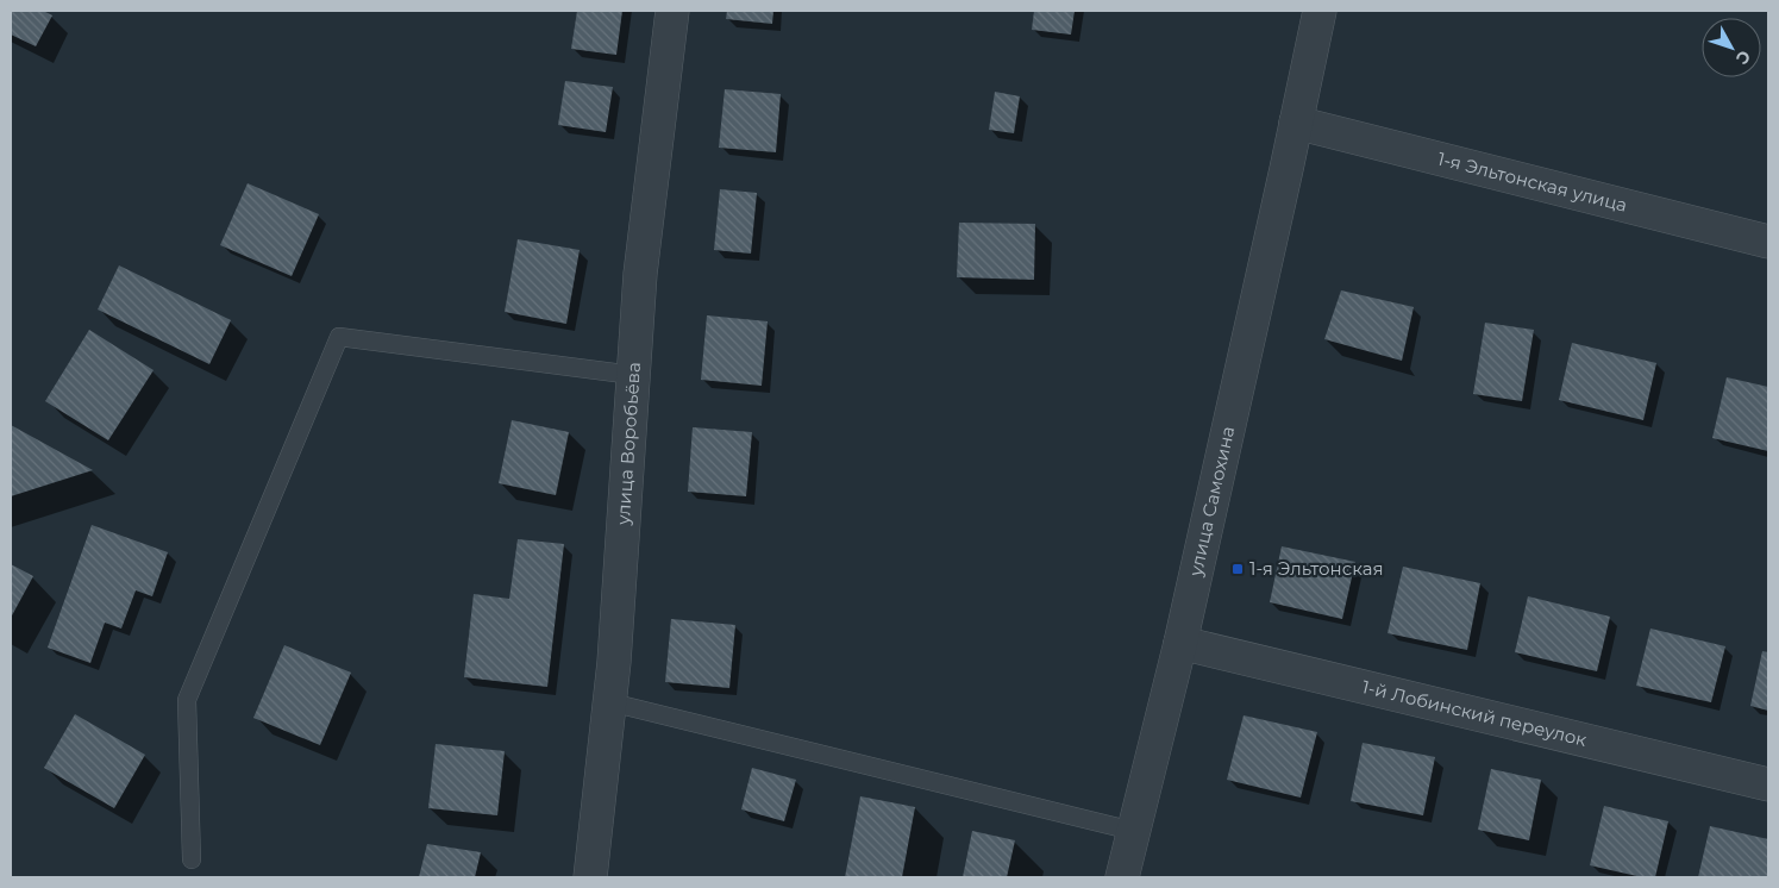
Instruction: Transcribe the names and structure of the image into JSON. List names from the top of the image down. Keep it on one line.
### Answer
{"streets":{"street":["1-я Эльтонская улица","улица Воробьёва","улица Самохина","1-й Лобинский переулок"]},"crossings":[["1-я Эльтонская улица","улица Самохина"],["улица Самохина","1-й Лобинский переулок"]],"places":{"transit":["1-я Эльтонская"]},"north":"bottom right"}
